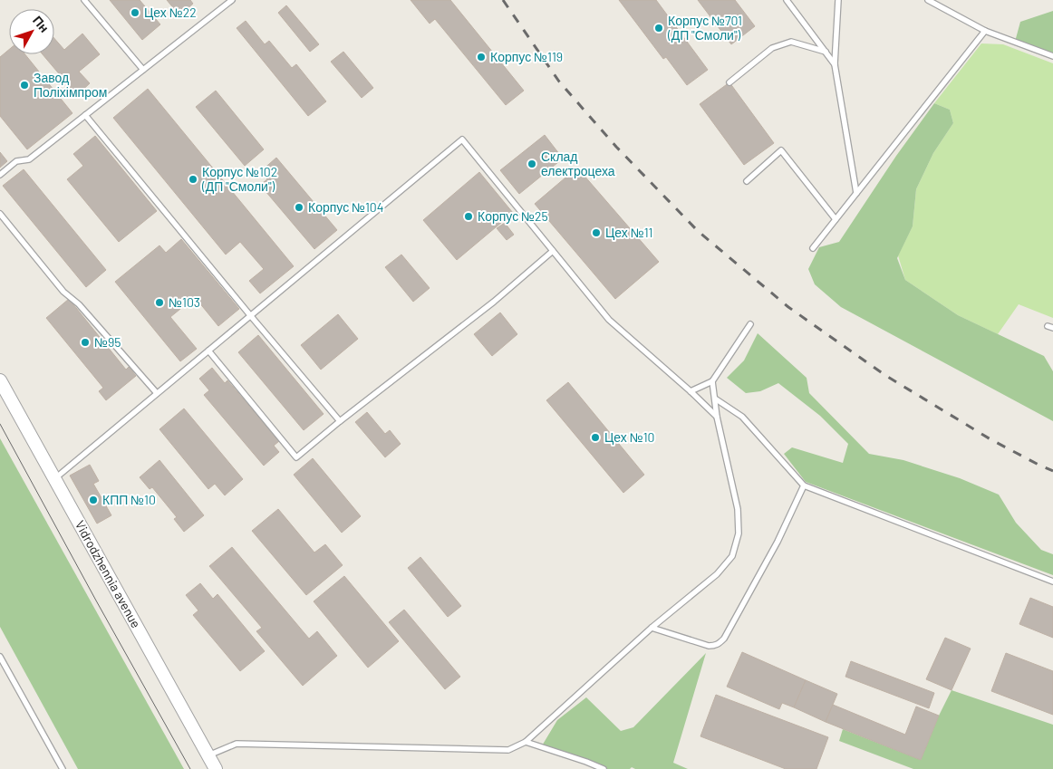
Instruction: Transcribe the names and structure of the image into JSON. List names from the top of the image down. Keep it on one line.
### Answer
{"streets":{"street":["Vidrodzhennia avenue"]},"places":["Цех №22","Корпус №701 (ДП \"Смоли\")","Корпус №119","Завод Поліхімпром","Склад електроцеха","Корпус №102 (ДП \"Смоли\")","Корпус №104","Корпус №25","Цех №11","№103","№95","Цех №10","КПП №10"],"north":"top right"}
